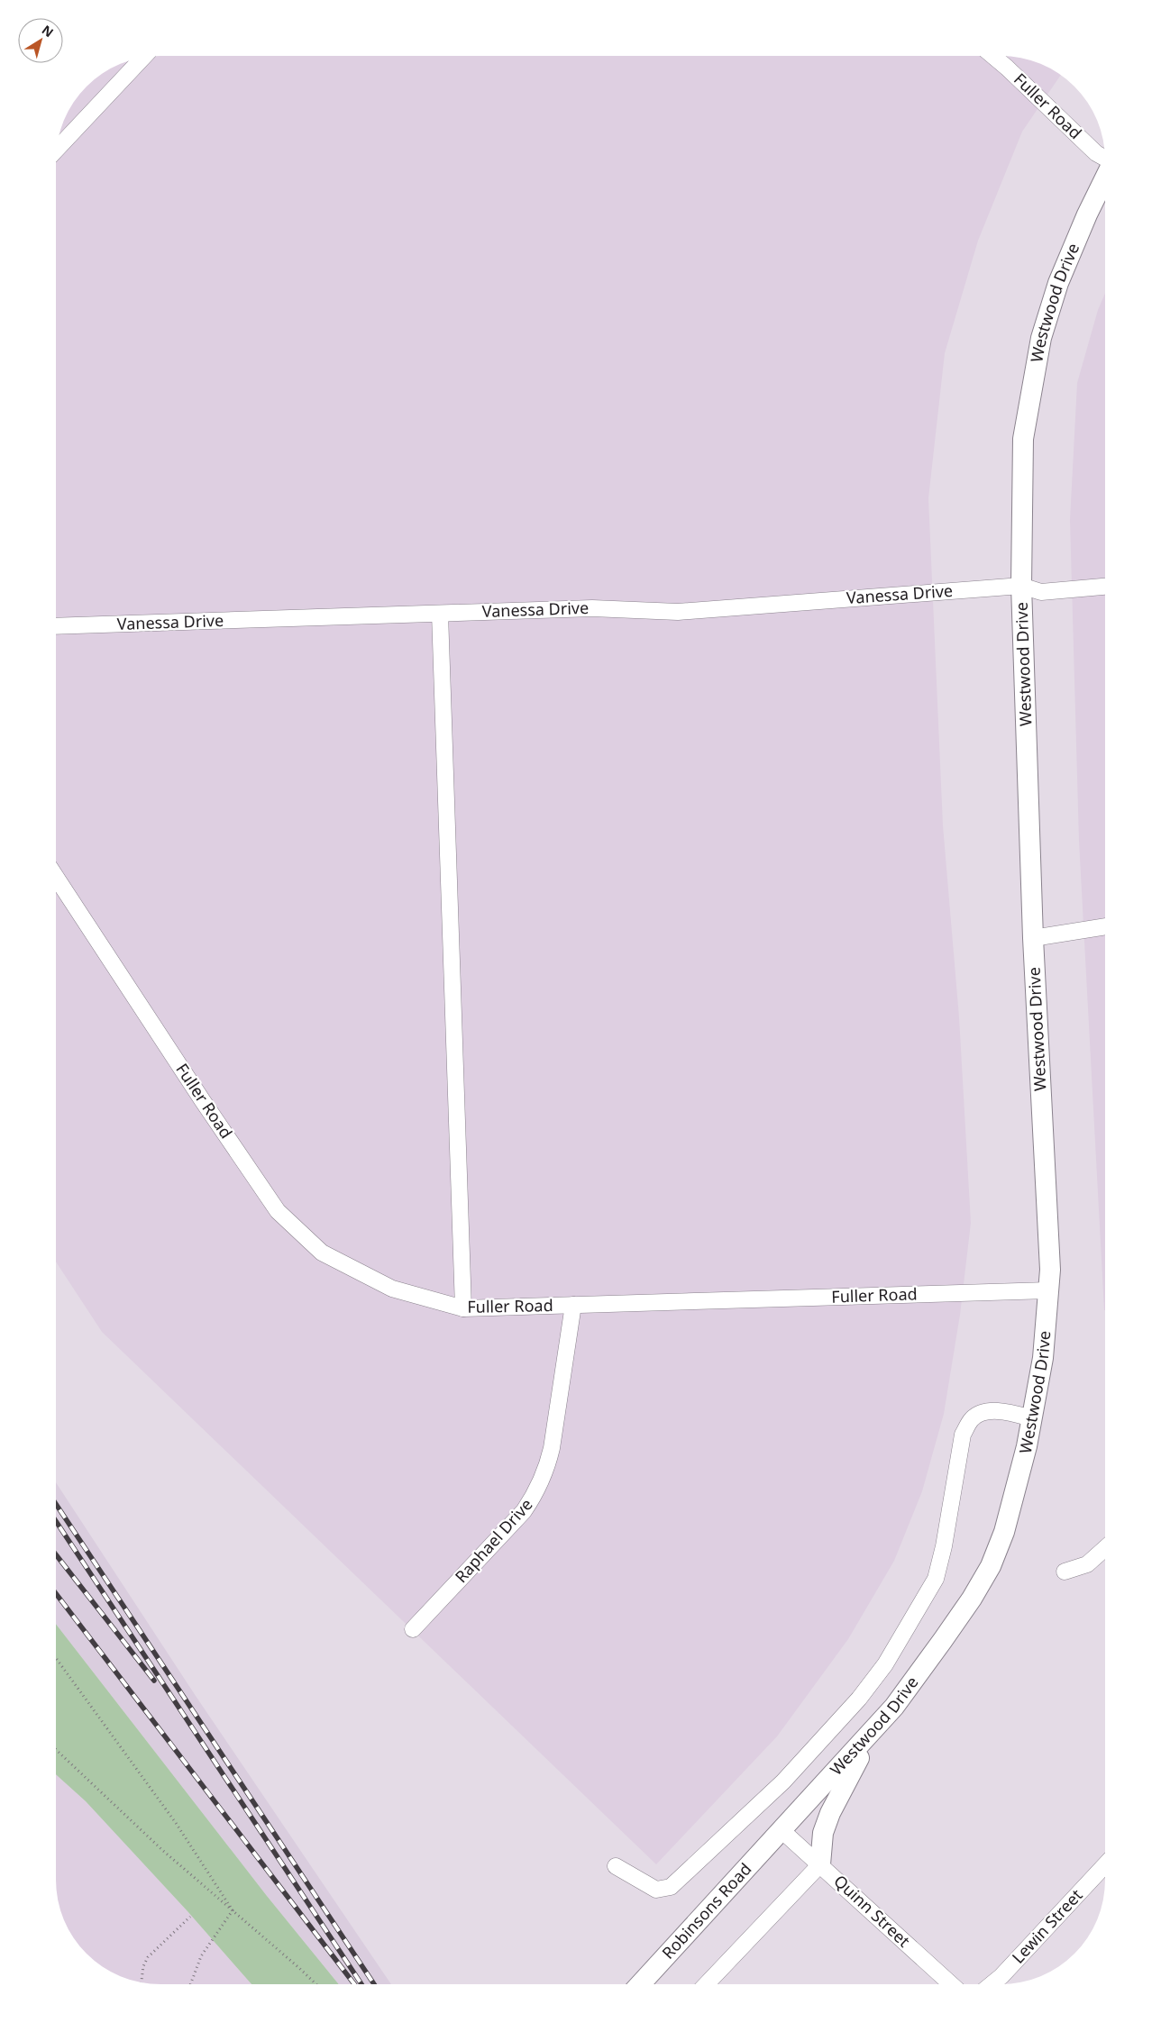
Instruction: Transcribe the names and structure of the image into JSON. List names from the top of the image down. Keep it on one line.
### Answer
{"streets":{"main road":["Westwood Drive","Robinsons Road"],"street":["Fuller Road","Vanessa Drive","Raphael Drive","Quinn Street","Lewin Street"]},"crossings":[["Fuller Road","Westwood Drive"],["Fuller Road","Raphael Drive"],["Westwood Drive","Vanessa Drive"],["Westwood Drive","Robinsons Road"],["Westwood Drive","Quinn Street"],["Robinsons Road","Quinn Street"]],"north":"top right"}
